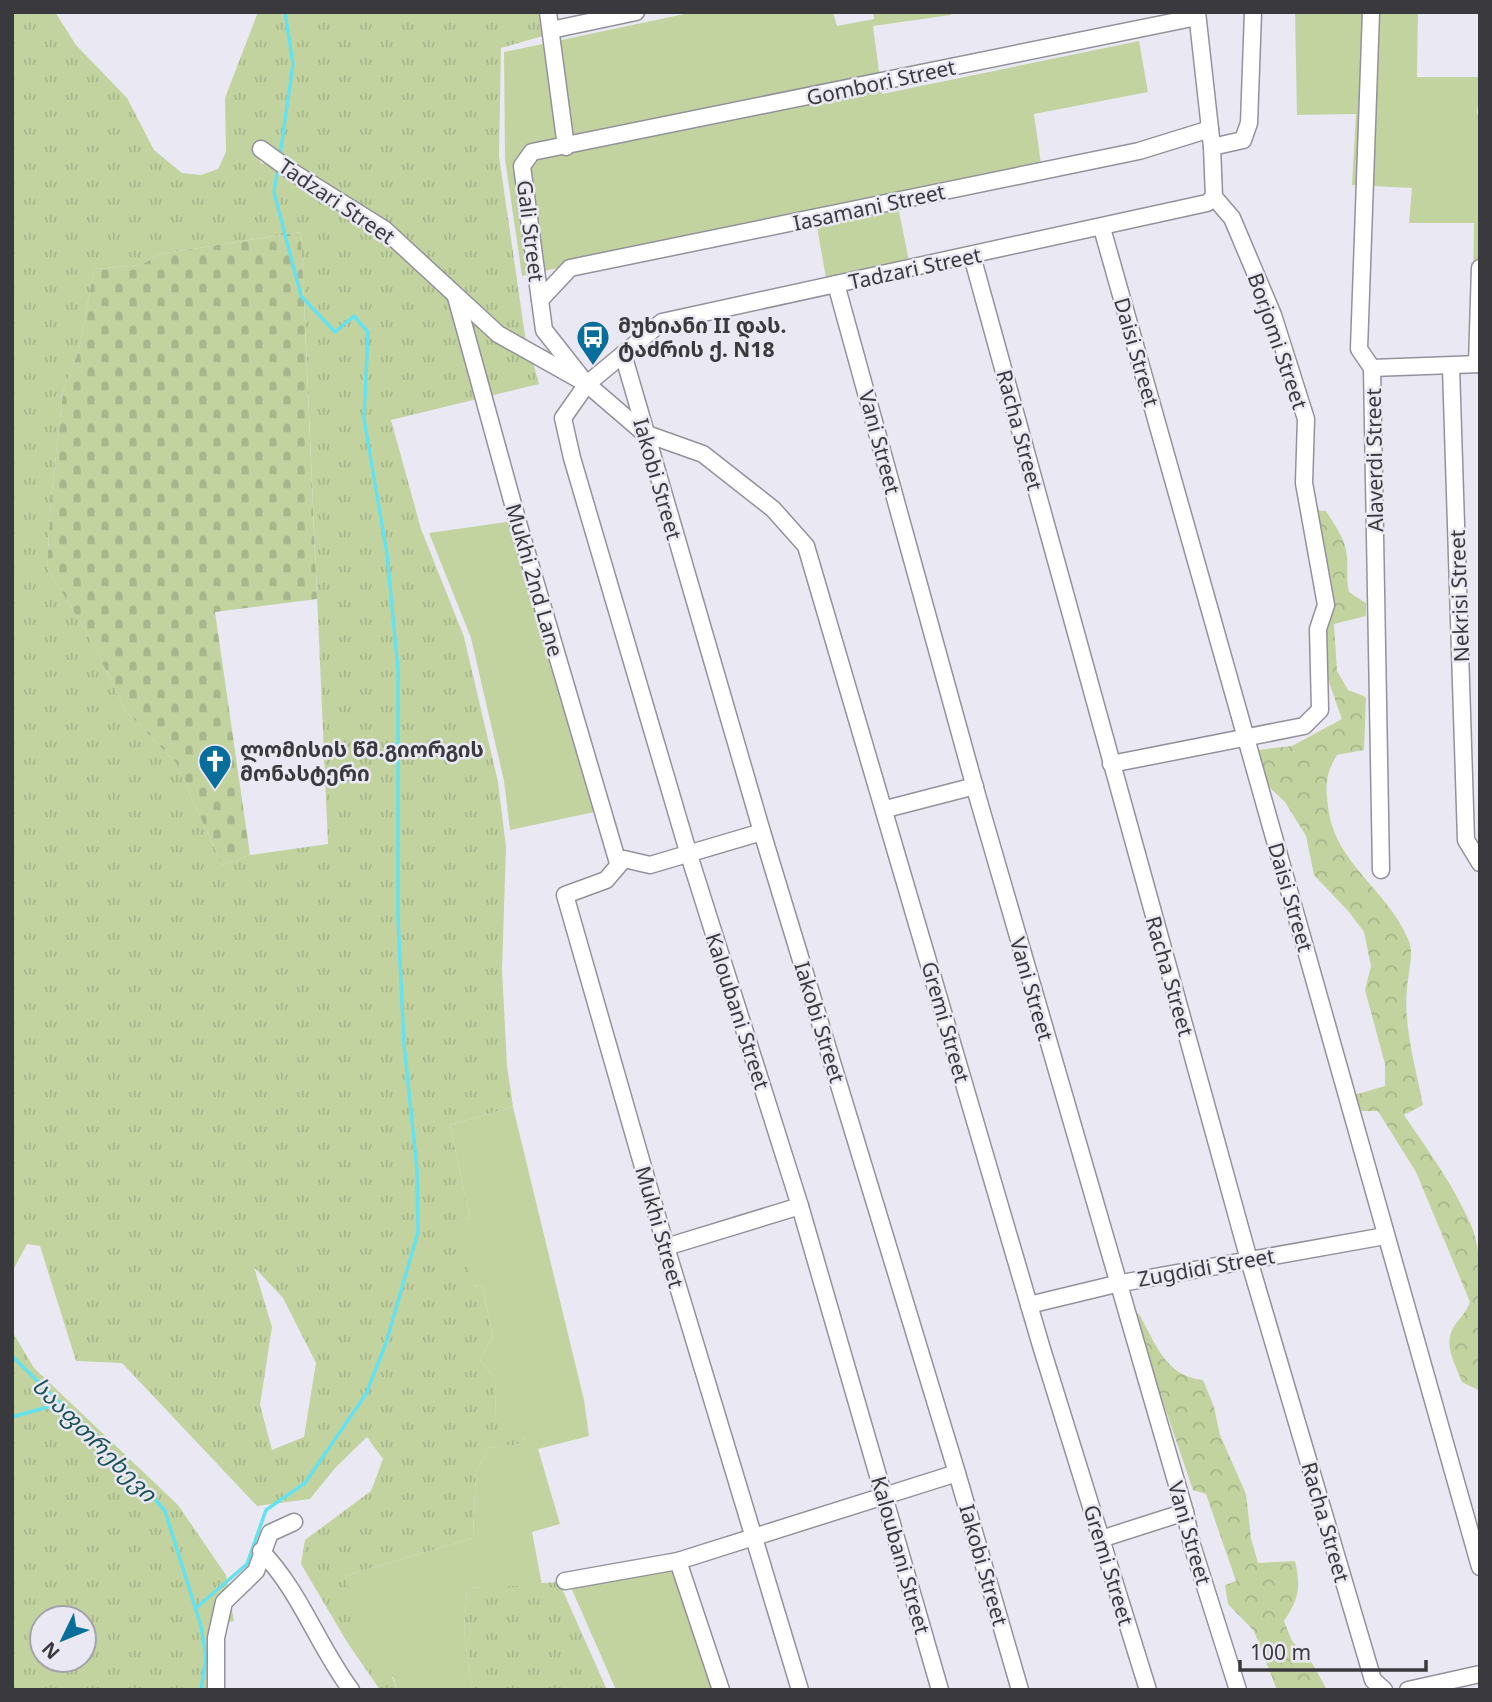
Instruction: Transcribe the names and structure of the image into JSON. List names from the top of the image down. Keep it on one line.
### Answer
{"streets":{"street":["Gombori Street","Tadzari Street","Iasamani Street","Gali Street","Borjomi Street","Daisi Street","Racha Street","Vani Street","Alaverdi Street","Iakobi Street","Mukhi 2nd Lane","Nekrisi Street","Kaloubani Street","Gremi Street","Mukhi Street","Zugdidi Street"]},"crossings":[["Gombori Street","Gali Street"],["Tadzari Street","Gali Street"],["Tadzari Street","Borjomi Street"],["Tadzari Street","Daisi Street"],["Tadzari Street","Racha Street"],["Tadzari Street","Vani Street"],["Tadzari Street","Iakobi Street"],["Tadzari Street","Mukhi 2nd Lane"],["Tadzari Street","Kaloubani Street"],["Tadzari Street","Gremi Street"],["Iasamani Street","Gali Street"],["Gali Street","Kaloubani Street"],["Borjomi Street","Daisi Street"],["Borjomi Street","Racha Street"],["Daisi Street","Zugdidi Street"],["Racha Street","Zugdidi Street"],["Vani Street","Zugdidi Street"],["Iakobi Street","Kaloubani Street"],["Iakobi Street","Gremi Street"],["Mukhi 2nd Lane","Mukhi Street"],["Gremi Street","Zugdidi Street"]],"water":["სააფთრეხევი"],"places":{"bus stop":["მუხიანი II დას. ტაძრის ქ. N18"],"church":["ლომისის წმ.გიორგის მონასტერი"]},"scale_bar":"100 m","north":"bottom left"}
